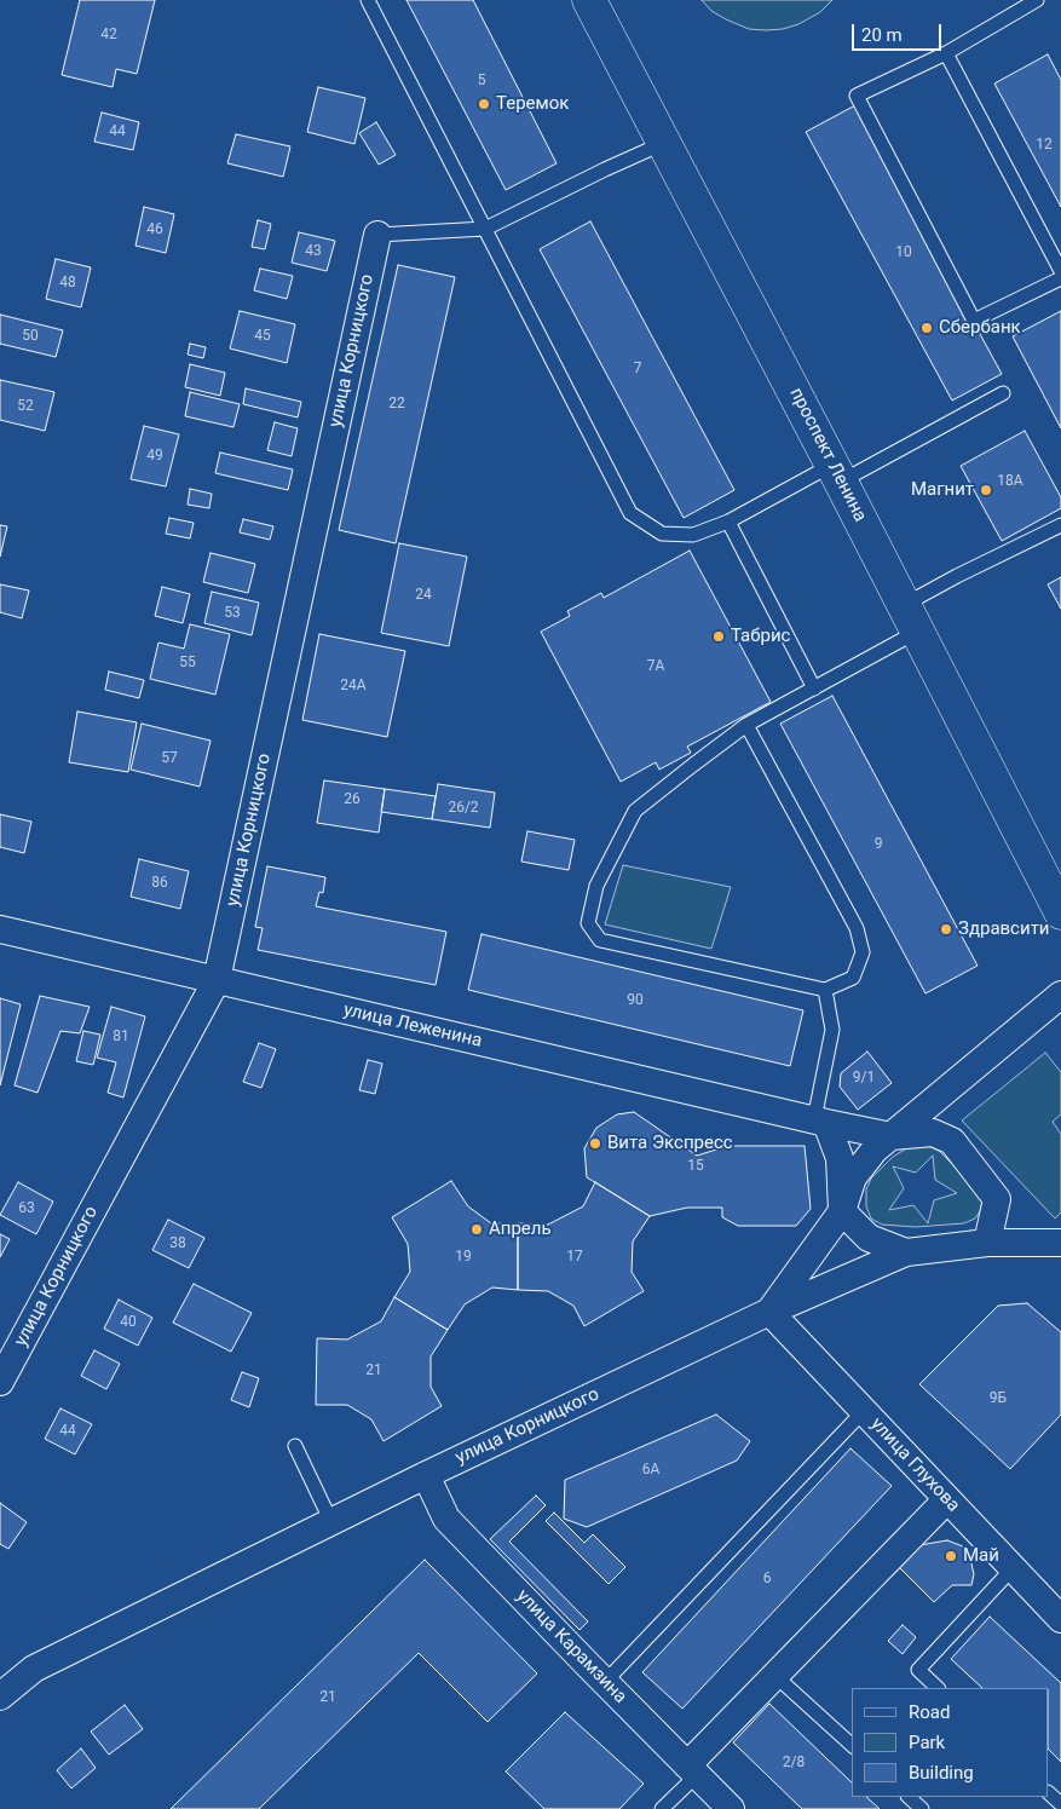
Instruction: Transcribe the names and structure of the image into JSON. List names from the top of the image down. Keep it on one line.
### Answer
{"streets":{"street":["улица Корницкого","проспект Ленина","улица Леженина","улица Глухова","улица Карамзина"]},"crossings":[["улица Корницкого","улица Леженина"],["улица Корницкого","улица Глухова"],["улица Корницкого","улица Карамзина"]],"places":["Теремок","Сбербанк","Магнит","Табрис","Здравсити","Вита Экспресс","Апрель","Май"],"house_numbers":["42","5","44","12","46","43","10","48","50","45","7","22","52","49","18А","24","53","55","7А","24А","57","26","26/2","9","86","90","81","9/1","15","63","38","19","17","40","21","9Б","44","6А","6","21","2/8"],"legend":["Road","Park","Building"],"scale_bar":"20 m"}
